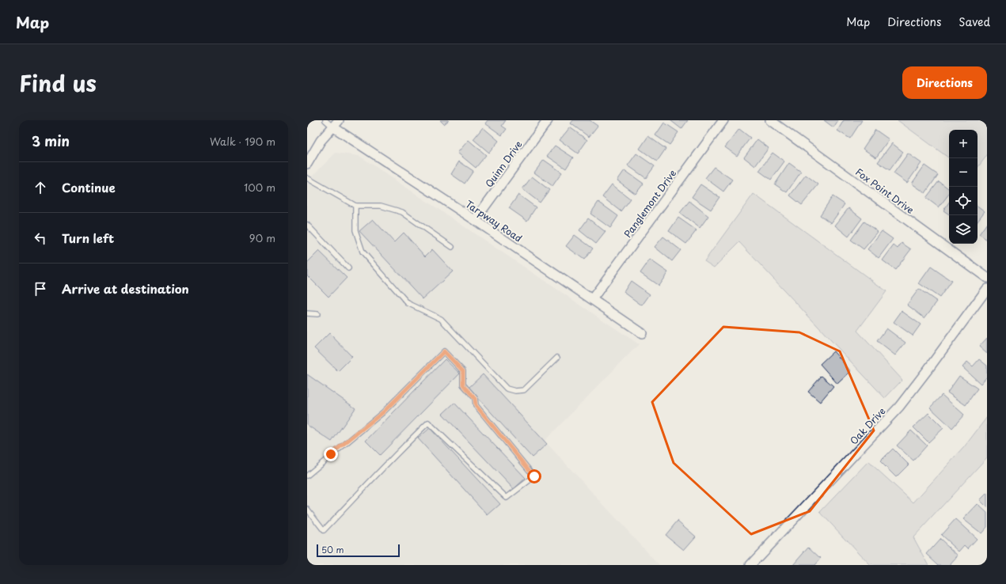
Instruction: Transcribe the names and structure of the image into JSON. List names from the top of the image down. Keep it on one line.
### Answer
{"streets":{"street":["Quinn Drive","Fox Point Drive","Panglemont Drive","Tarpway Road","Oak Drive"]},"crossings":[["Quinn Drive","Tarpway Road"],["Panglemont Drive","Tarpway Road"]],"scale_bar":"50 m","page":{"header":"Map","nav":["Map","Directions","Saved"],"title":"Find us","buttons":"Directions","heading":["3 min","Walk · 190 m"],"map_buttons":["+","−"],"list":[["Continue","100 m"],["Turn left","90 m"],"Arrive at destination"],"scale":"50 m"}}
